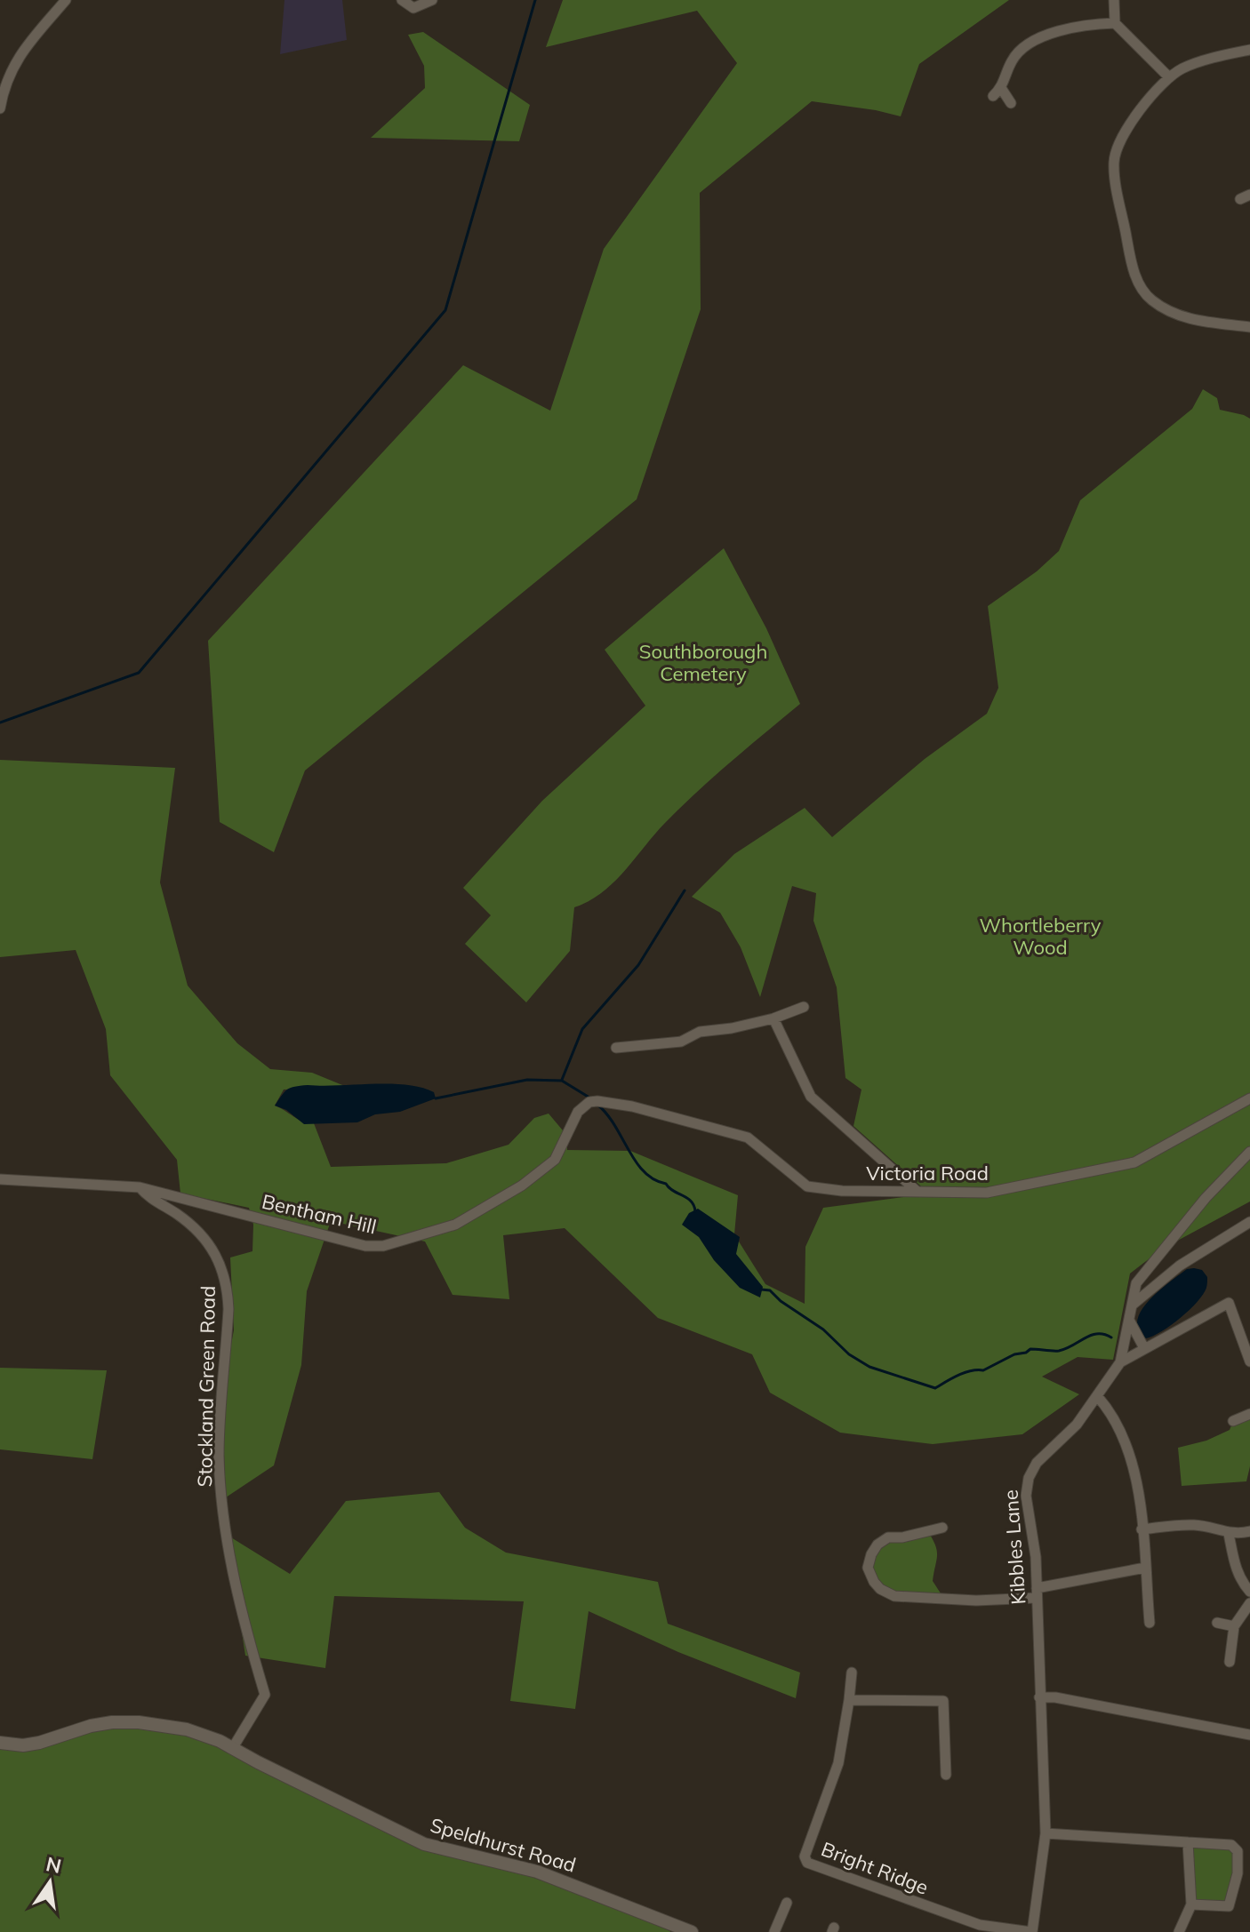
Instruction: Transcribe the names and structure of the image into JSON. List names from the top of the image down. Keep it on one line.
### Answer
{"streets":{"street":["Victoria Road","Bentham Hill","Stockland Green Road","Kibbles Lane","Speldhurst Road","Bright Ridge"]},"crossings":[["Victoria Road","Bentham Hill"],["Bentham Hill","Stockland Green Road"],["Stockland Green Road","Speldhurst Road"],["Kibbles Lane","Bright Ridge"]],"parks":["Southborough Cemetery","Whortleberry Wood"],"north":"top"}
